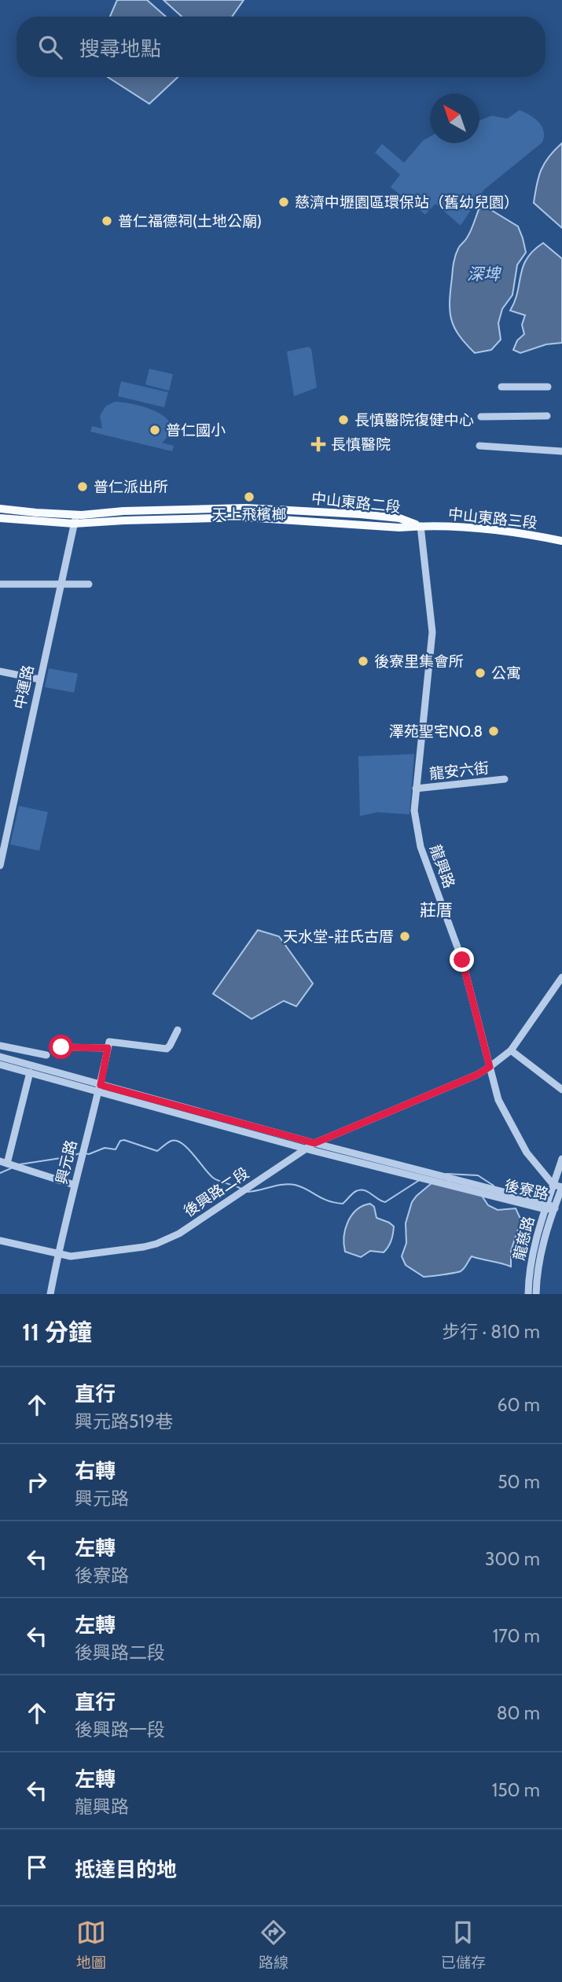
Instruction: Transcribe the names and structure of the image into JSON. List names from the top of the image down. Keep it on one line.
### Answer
{"streets":{"main road":["中山東路二段","中山東路三段"],"street":["中運路","龍安六街","龍興路","興元路","後寮路","後興路二段","龍慈路"]},"crossings":[["中山東路二段","中山東路三段"],["中山東路二段","中運路"],["中山東路二段","龍興路"],["中山東路三段","龍興路"],["龍安六街","龍興路"],["龍興路","後興路二段"],["龍興路","龍慈路"],["興元路","後寮路"],["興元路","後興路二段"],["後寮路","後興路二段"],["後寮路","龍慈路"]],"districts":["莊厝"],"water":["深埤"],"places":{"other":["慈濟中壢園區環保站（舊幼兒園）","普仁福德祠(土地公廟)","長慎醫院復健中心","普仁國小","普仁派出所","天上飛檳榔","後寮里集會所","公寓","澤苑聖宅NO.8","天水堂-莊氏古厝"],"health":["長慎醫院"]},"north":"top left","page":{"search":"搜尋地點","heading":["11 分鐘","步行 · 810 m"],"list":[["直行","興元路519巷","60 m"],["右轉","興元路","50 m"],["左轉","後寮路","300 m"],["左轉","後興路二段","170 m"],["直行","後興路一段","80 m"],["左轉","龍興路","150 m"],"抵達目的地"],"nav":["地圖","路線","已儲存"]}}
